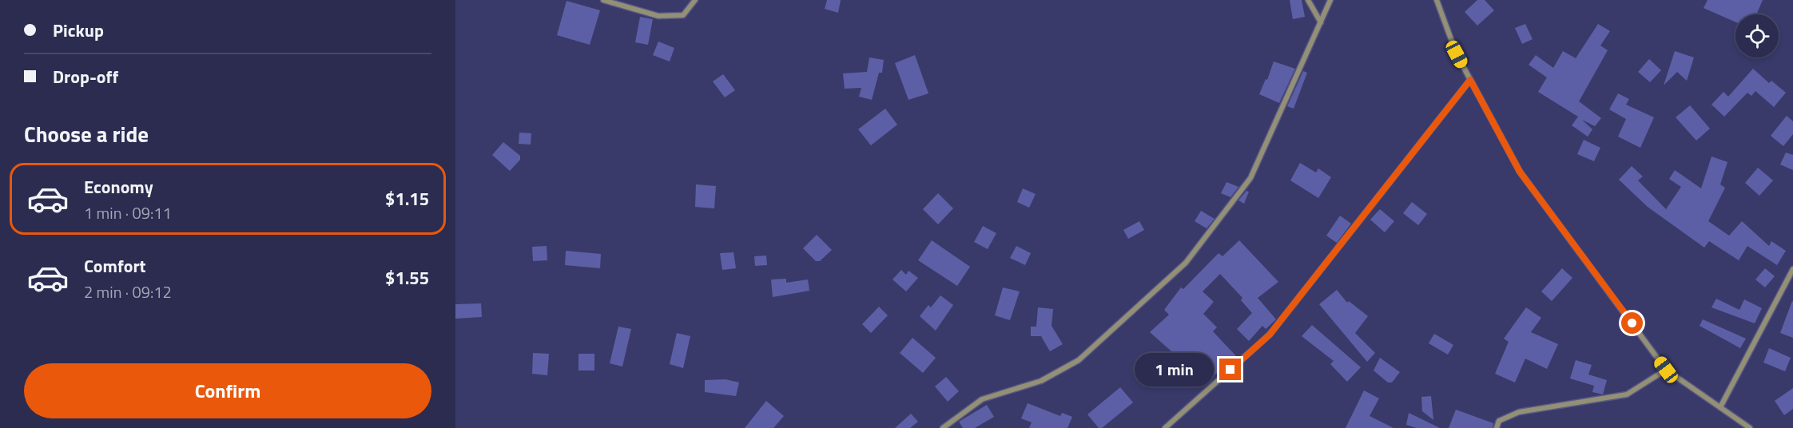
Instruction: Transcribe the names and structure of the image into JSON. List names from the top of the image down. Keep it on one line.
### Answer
{"page":{"banner":["Pickup","Drop-off"],"heading":"Choose a ride","list":[{"name":"Economy","note":"1 min · 09:11","value":"$1.15"},{"name":"Comfort","note":"2 min · 09:12","value":"$1.55"}],"bubble":"1 min","buttons":"Confirm"}}
